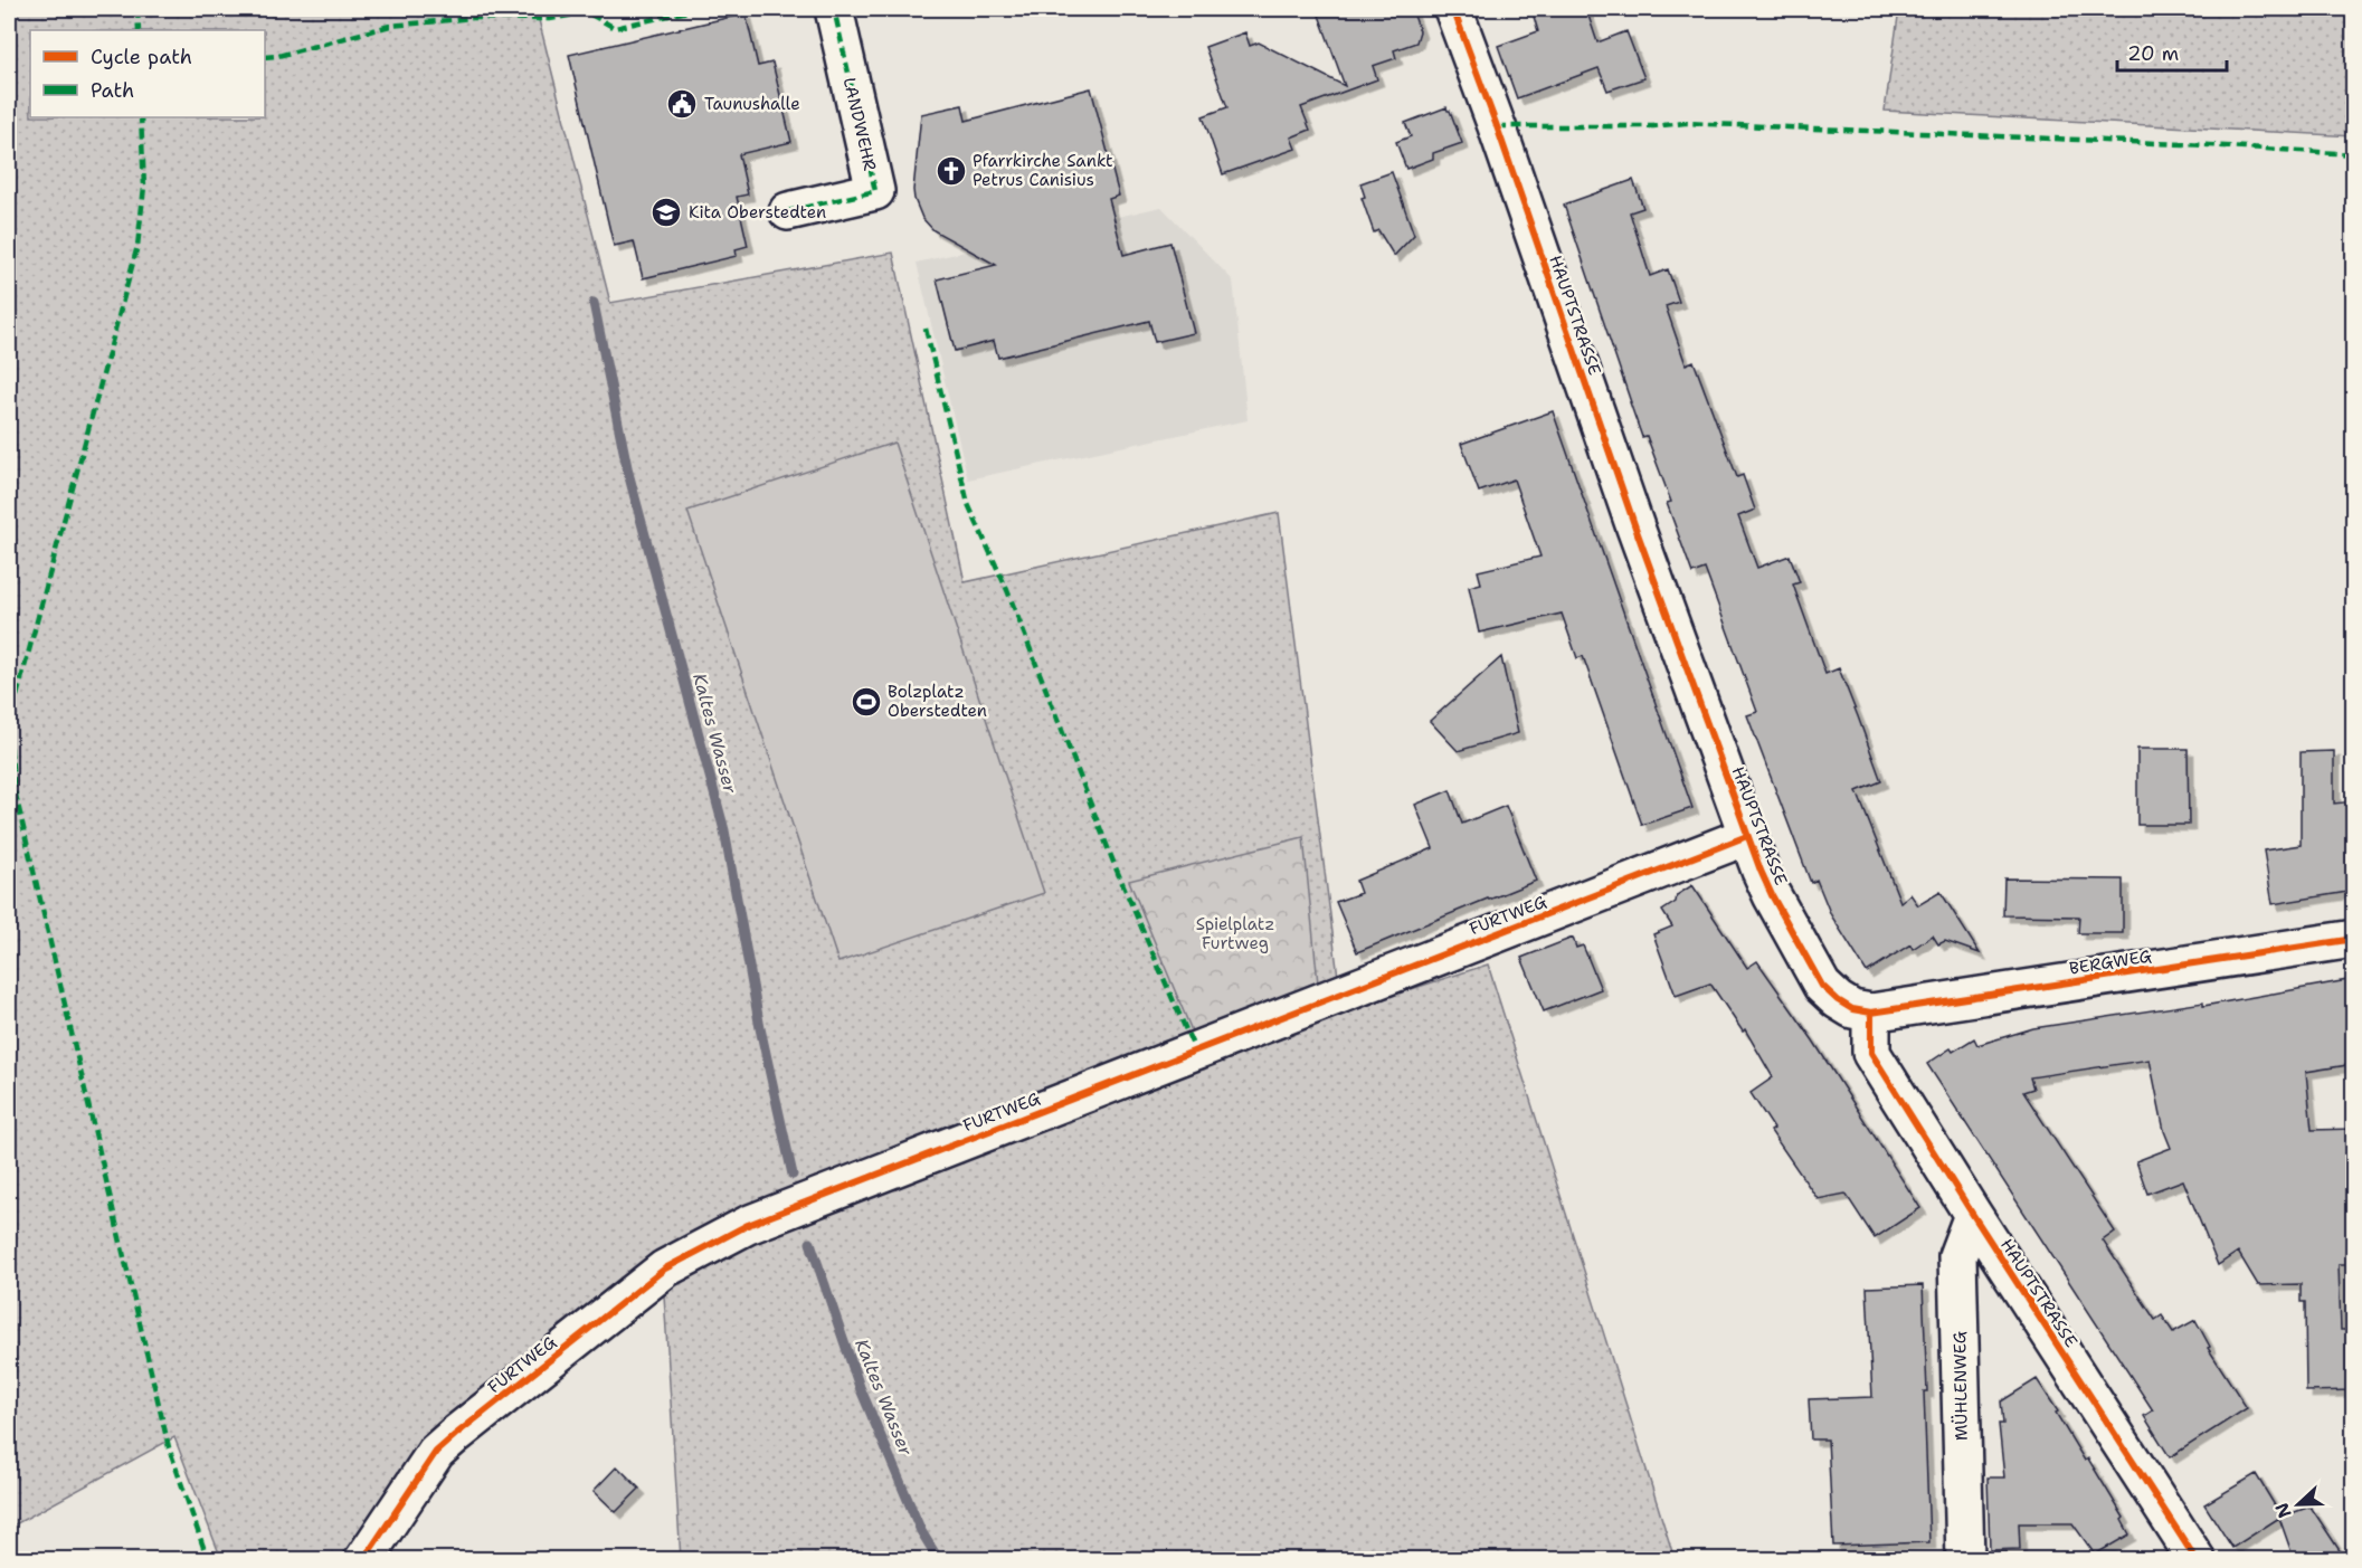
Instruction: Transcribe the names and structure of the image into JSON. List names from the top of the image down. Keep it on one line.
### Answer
{"streets":{"street":["LANDWEHR","HAUPTSTRASSE","FURTWEG","BERGWEG","MÜHLENWEG"]},"crossings":[["HAUPTSTRASSE","FURTWEG"],["HAUPTSTRASSE","BERGWEG"],["HAUPTSTRASSE","MÜHLENWEG"]],"water":["Kaltes Wasser"],"parks":["Spielplatz Furtweg"],"places":{"public building":["Taunushalle"],"church":["Pfarrkirche Sankt Petrus Canisius"],"school or university":["Kita Oberstedten"],"sports":["Bolzplatz Oberstedten"]},"legend":["Cycle path","Path"],"scale_bar":"20 m","north":"left"}
